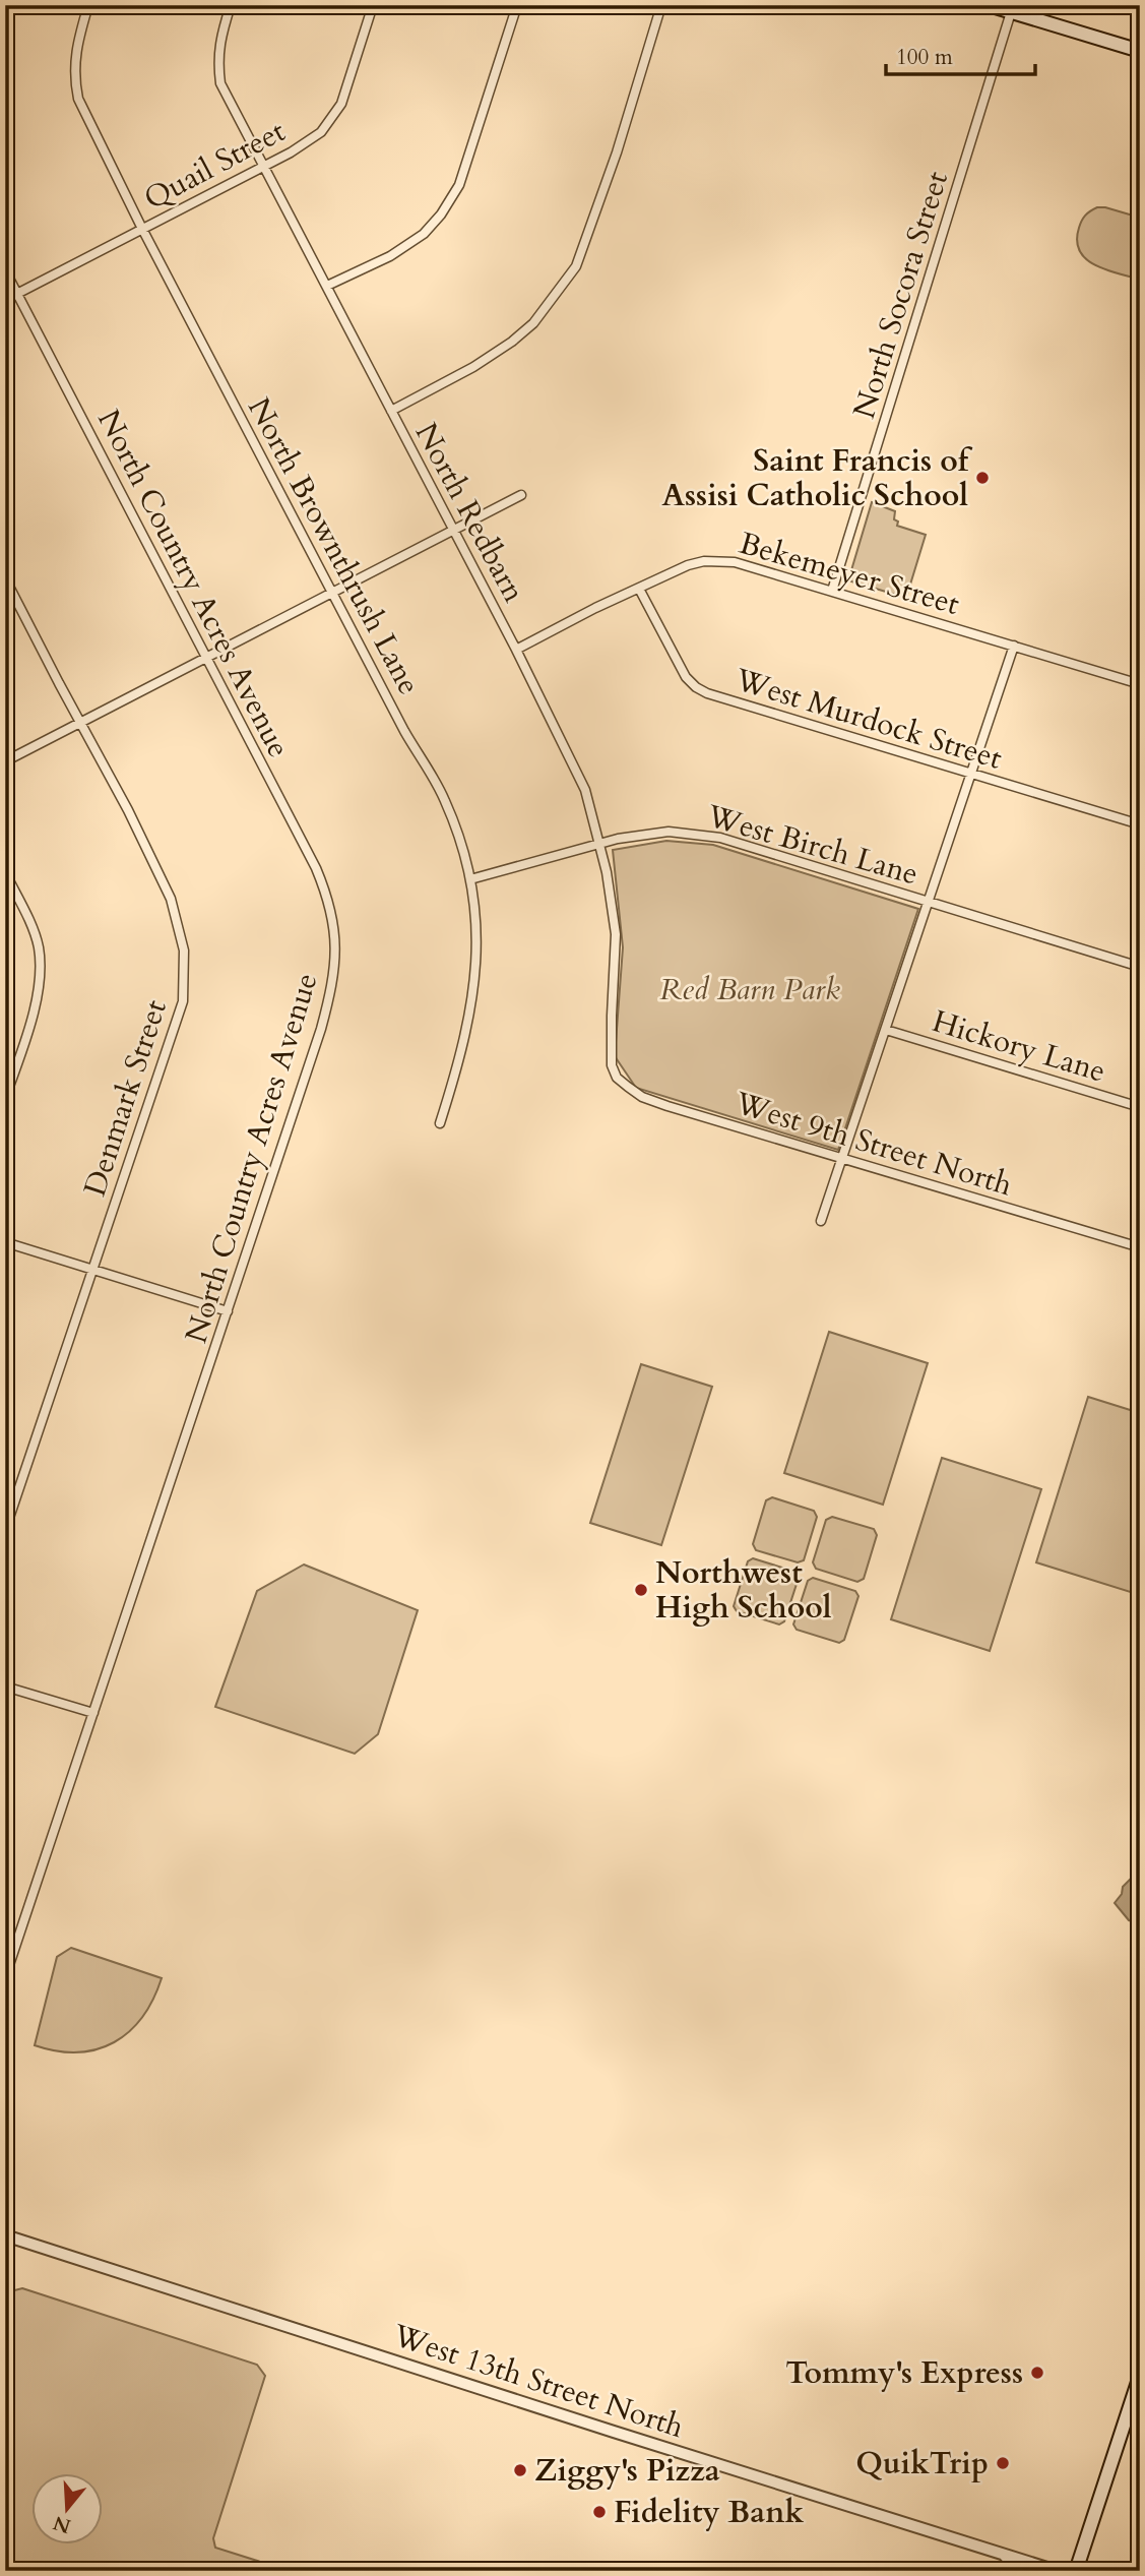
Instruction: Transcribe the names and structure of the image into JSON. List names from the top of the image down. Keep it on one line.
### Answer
{"streets":{"street":["Quail Street","North Socora Street","North Redbarn","North Brownthrush Lane","Bekemeyer Street","North Country Acres Avenue","West Murdock Street","West Birch Lane","Hickory Lane","Denmark Street","West 9th Street North","West 13th Street North"]},"crossings":[["Quail Street","North Redbarn"],["Quail Street","North Brownthrush Lane"],["Quail Street","North Country Acres Avenue"],["North Socora Street","Bekemeyer Street"],["North Redbarn","Bekemeyer Street"],["North Redbarn","West Birch Lane"],["North Redbarn","West 9th Street North"],["North Brownthrush Lane","West Birch Lane"],["Bekemeyer Street","West Murdock Street"]],"parks":["Red Barn Park"],"places":["Saint Francis of Assisi Catholic School","Northwest High School","Tommy's Express","QuikTrip","Ziggy's Pizza","Fidelity Bank"],"scale_bar":"100 m","north":"bottom"}
